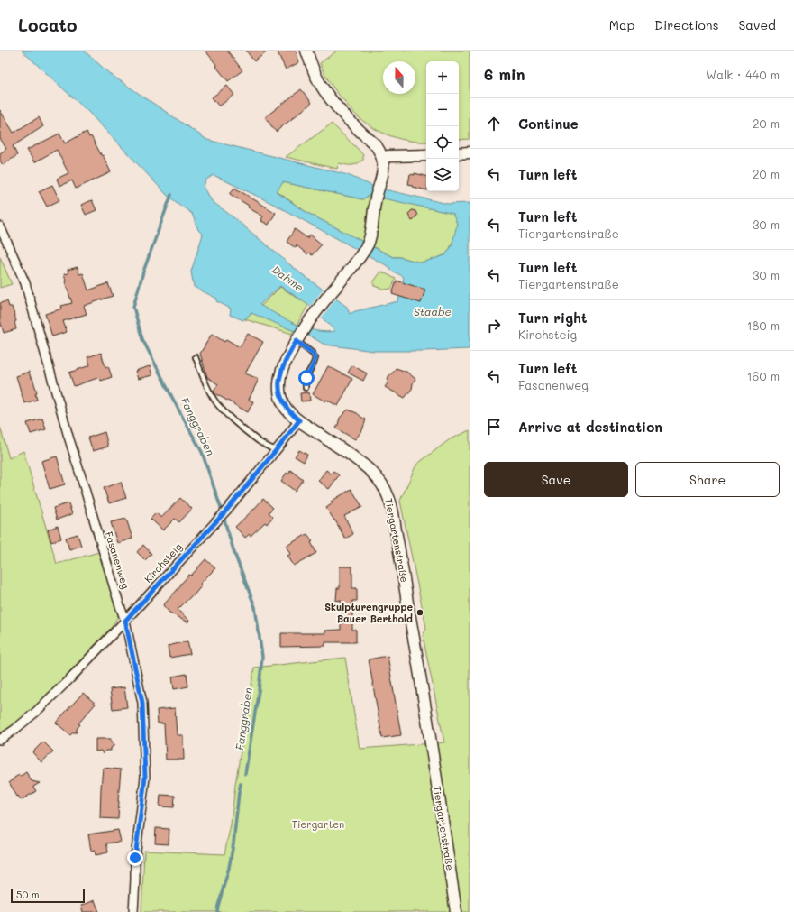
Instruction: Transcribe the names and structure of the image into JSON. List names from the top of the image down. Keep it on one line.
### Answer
{"streets":{"street":["Tiergartenstraße","Fasanenweg","Kirchsteig"]},"crossings":[["Tiergartenstraße","Kirchsteig"],["Fasanenweg","Kirchsteig"]],"water":["Dahme","Staabe","Fanggraben"],"parks":["Tiergarten"],"places":["Skulpturengruppe Bauer Berthold"],"scale_bar":"50 m","north":"top","page":{"header":"Locato","nav":["Map","Directions","Saved"],"heading":["6 min","Walk · 440 m"],"map_buttons":["+","−"],"list":[["Continue","20 m"],["Turn left","20 m"],["Turn left","Tiergartenstraße","30 m"],["Turn left","Tiergartenstraße","30 m"],["Turn right","Kirchsteig","180 m"],["Turn left","Fasanenweg","160 m"],"Arrive at destination"],"buttons":["Save","Share"],"scale":"50 m"}}
